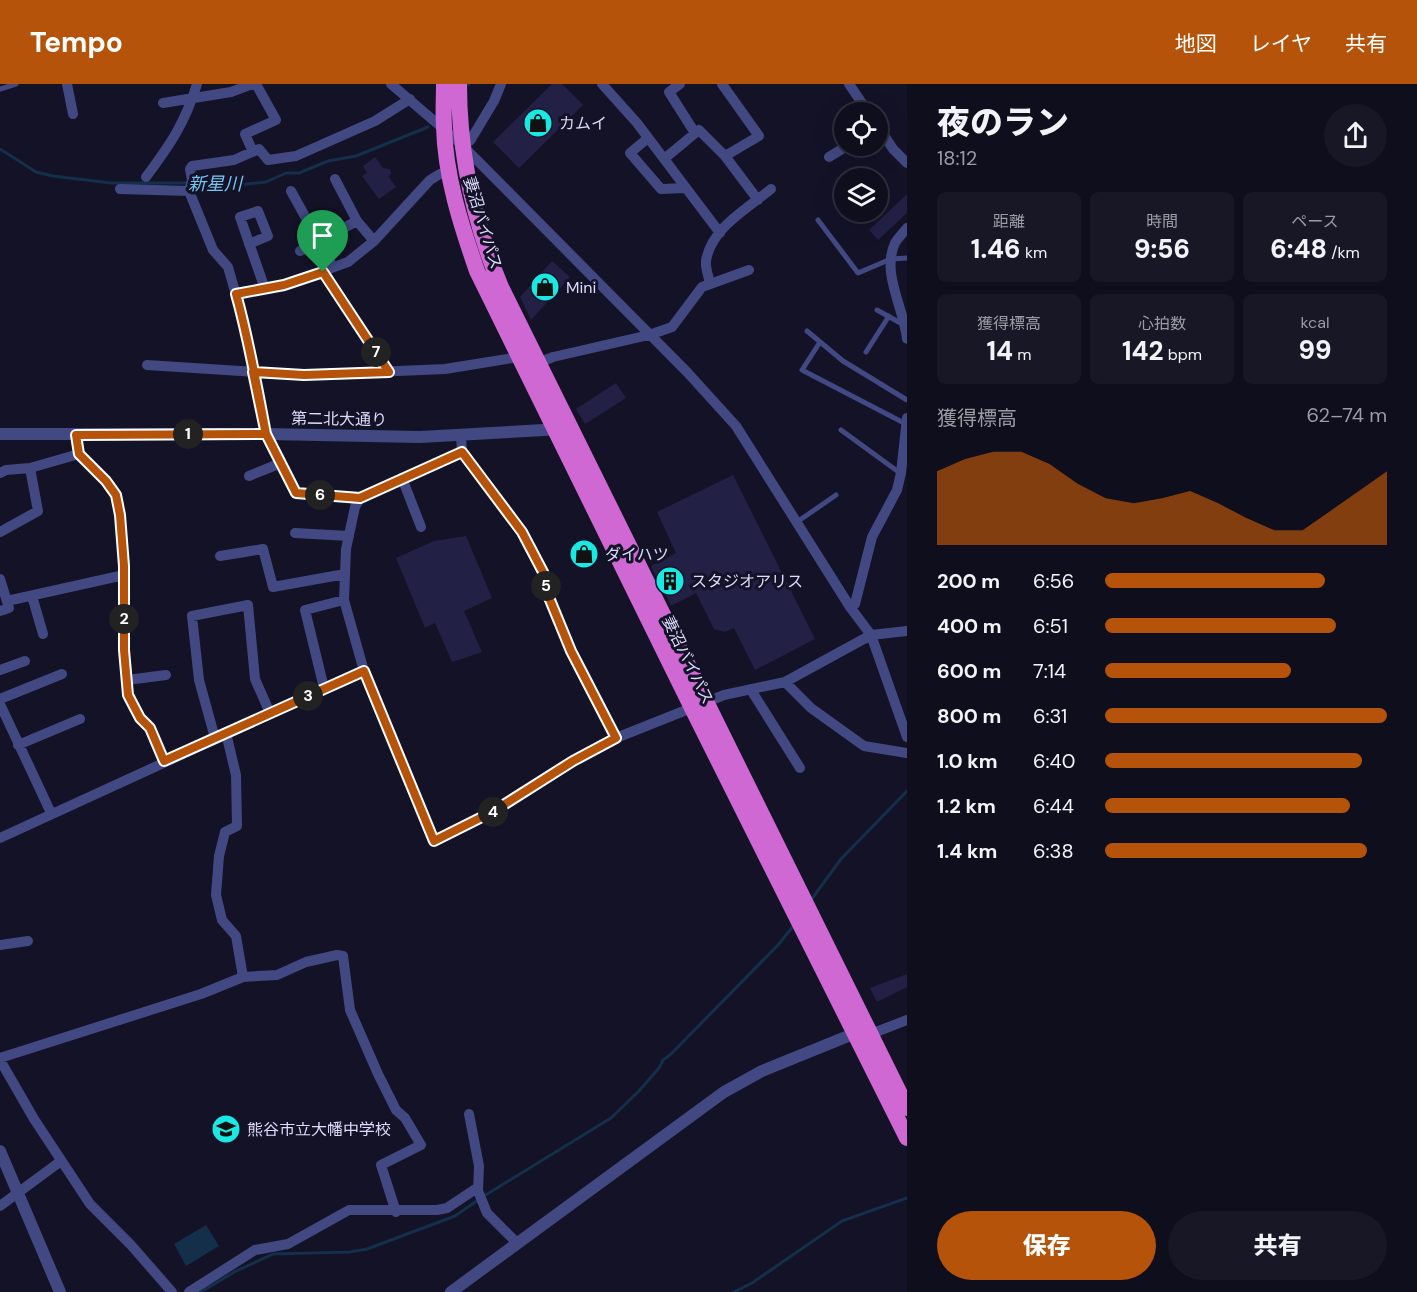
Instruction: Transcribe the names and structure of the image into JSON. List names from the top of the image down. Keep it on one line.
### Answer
{"streets":{"highway":["妻沼バイパス"],"street":["第二北大通り"]},"crossings":[["妻沼バイパス","第二北大通り"]],"water":["新星川"],"places":{"shop":["カムイ","Mini","ダイハツ"],"building":["スタジオアリス"],"school or university":["熊谷市立大幡中学校"]},"page":{"header":"Tempo","nav":["地図","レイヤ","共有"],"heading":["夜のラン","18:12"],"stats":[["距離","1.46 km"],["時間","9:56"],["ペース","6:48 /km"],["獲得標高","14 m"],["心拍数","142 bpm"],["kcal","99"]],"pins":["7","1","6","5","2","3","4"],"chart":["獲得標高","62–74 m"],"list":[{"name":"200 m","note":"6:56"},{"name":"400 m","note":"6:51"},{"name":"600 m","note":"7:14"},{"name":"800 m","note":"6:31"},{"name":"1.0 km","note":"6:40"},{"name":"1.2 km","note":"6:44"},{"name":"1.4 km","note":"6:38"}],"buttons":["保存","共有"]}}
